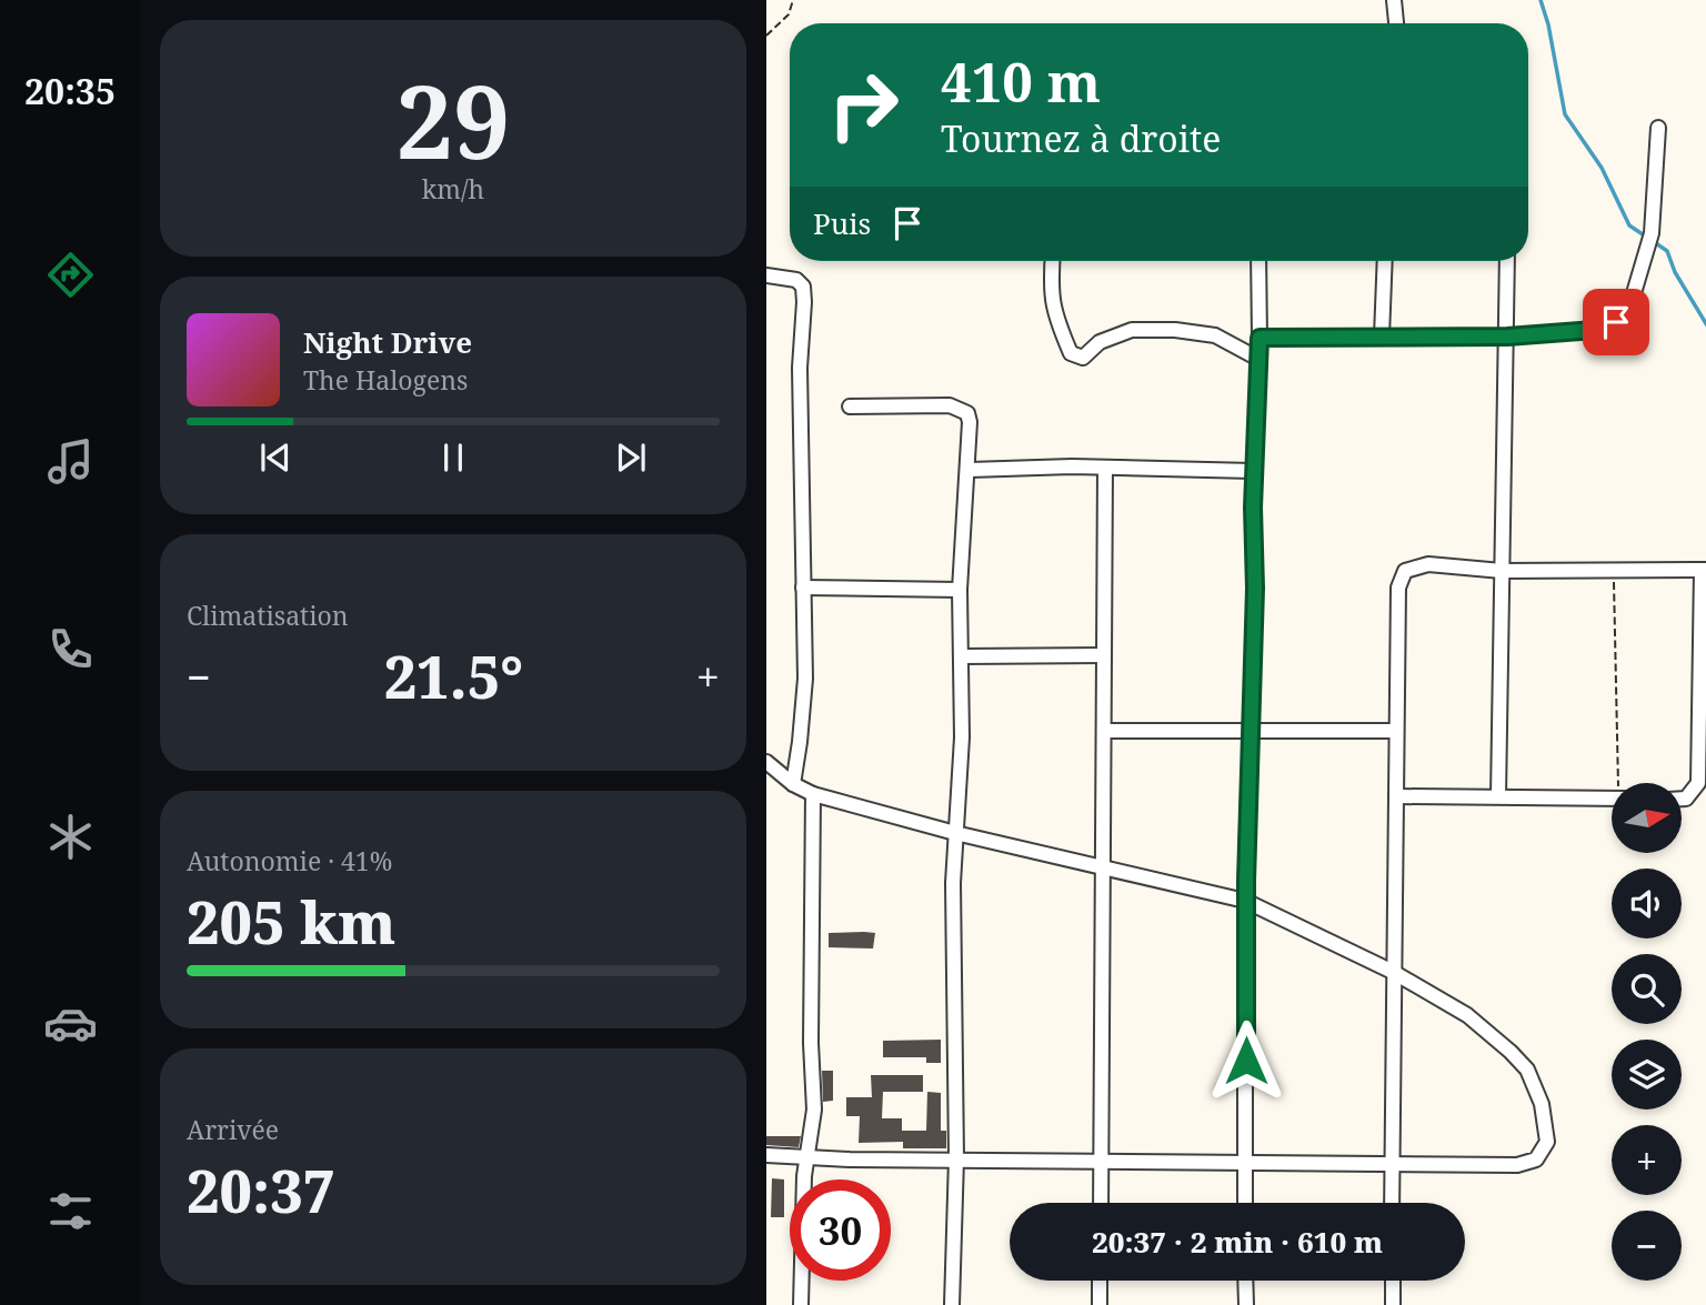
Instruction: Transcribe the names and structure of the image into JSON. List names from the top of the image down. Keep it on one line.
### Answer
{"north":"right","page":{"tabs":"20:35","tile":[["29","km/h"],"Climatisation",["Autonomie · 41%","205 km"],["Arrivée","20:37"]],"turn":["410 m","Tournez à droite"],"then":"Puis","song":["Night Drive","The Halogens"],"heat":["−","21.5°","+"],"map_buttons":["+","−"],"limit":"30","trip":"20:37 · 2 min · 610 m"}}
